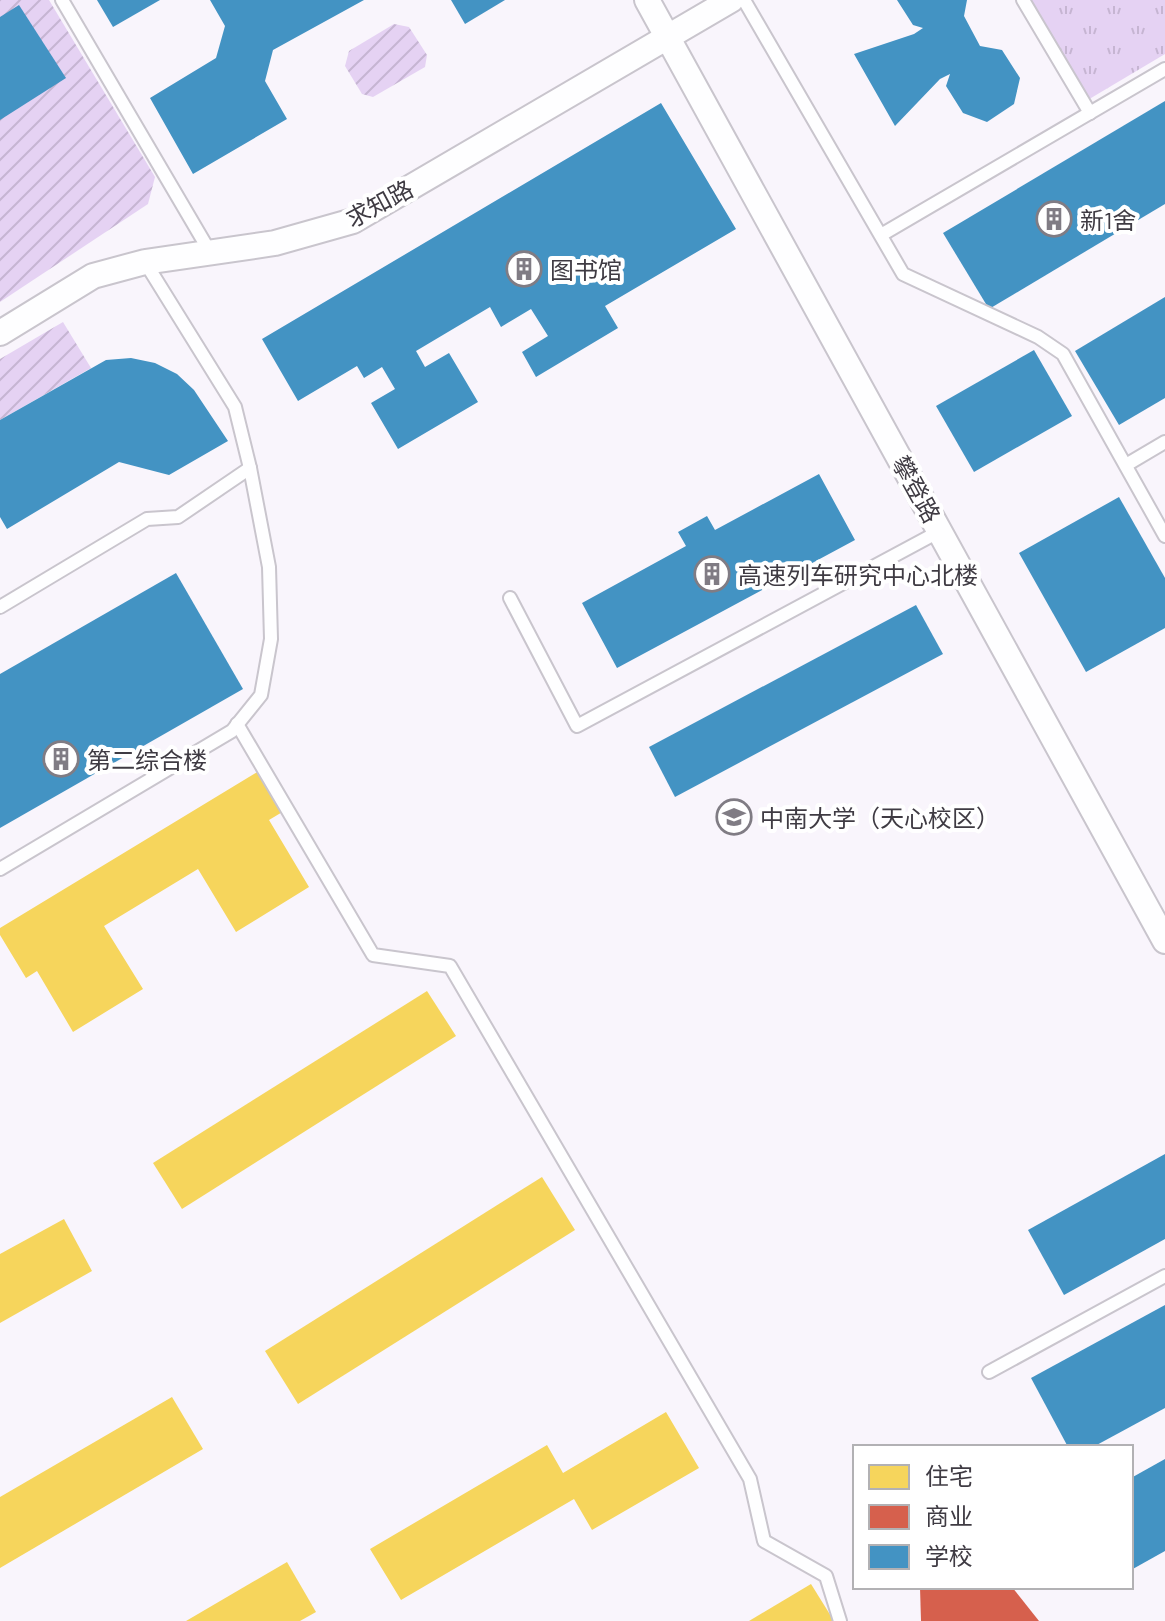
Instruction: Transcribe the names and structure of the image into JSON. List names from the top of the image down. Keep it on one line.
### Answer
{"streets":{"street":["求知路","攀登路"]},"crossings":[["求知路","攀登路"]],"places":{"building":["新1舍","图书馆","高速列车研究中心北楼","第二综合楼"],"school or university":["中南大学（天心校区）"]},"legend":["住宅","商业","学校"]}
